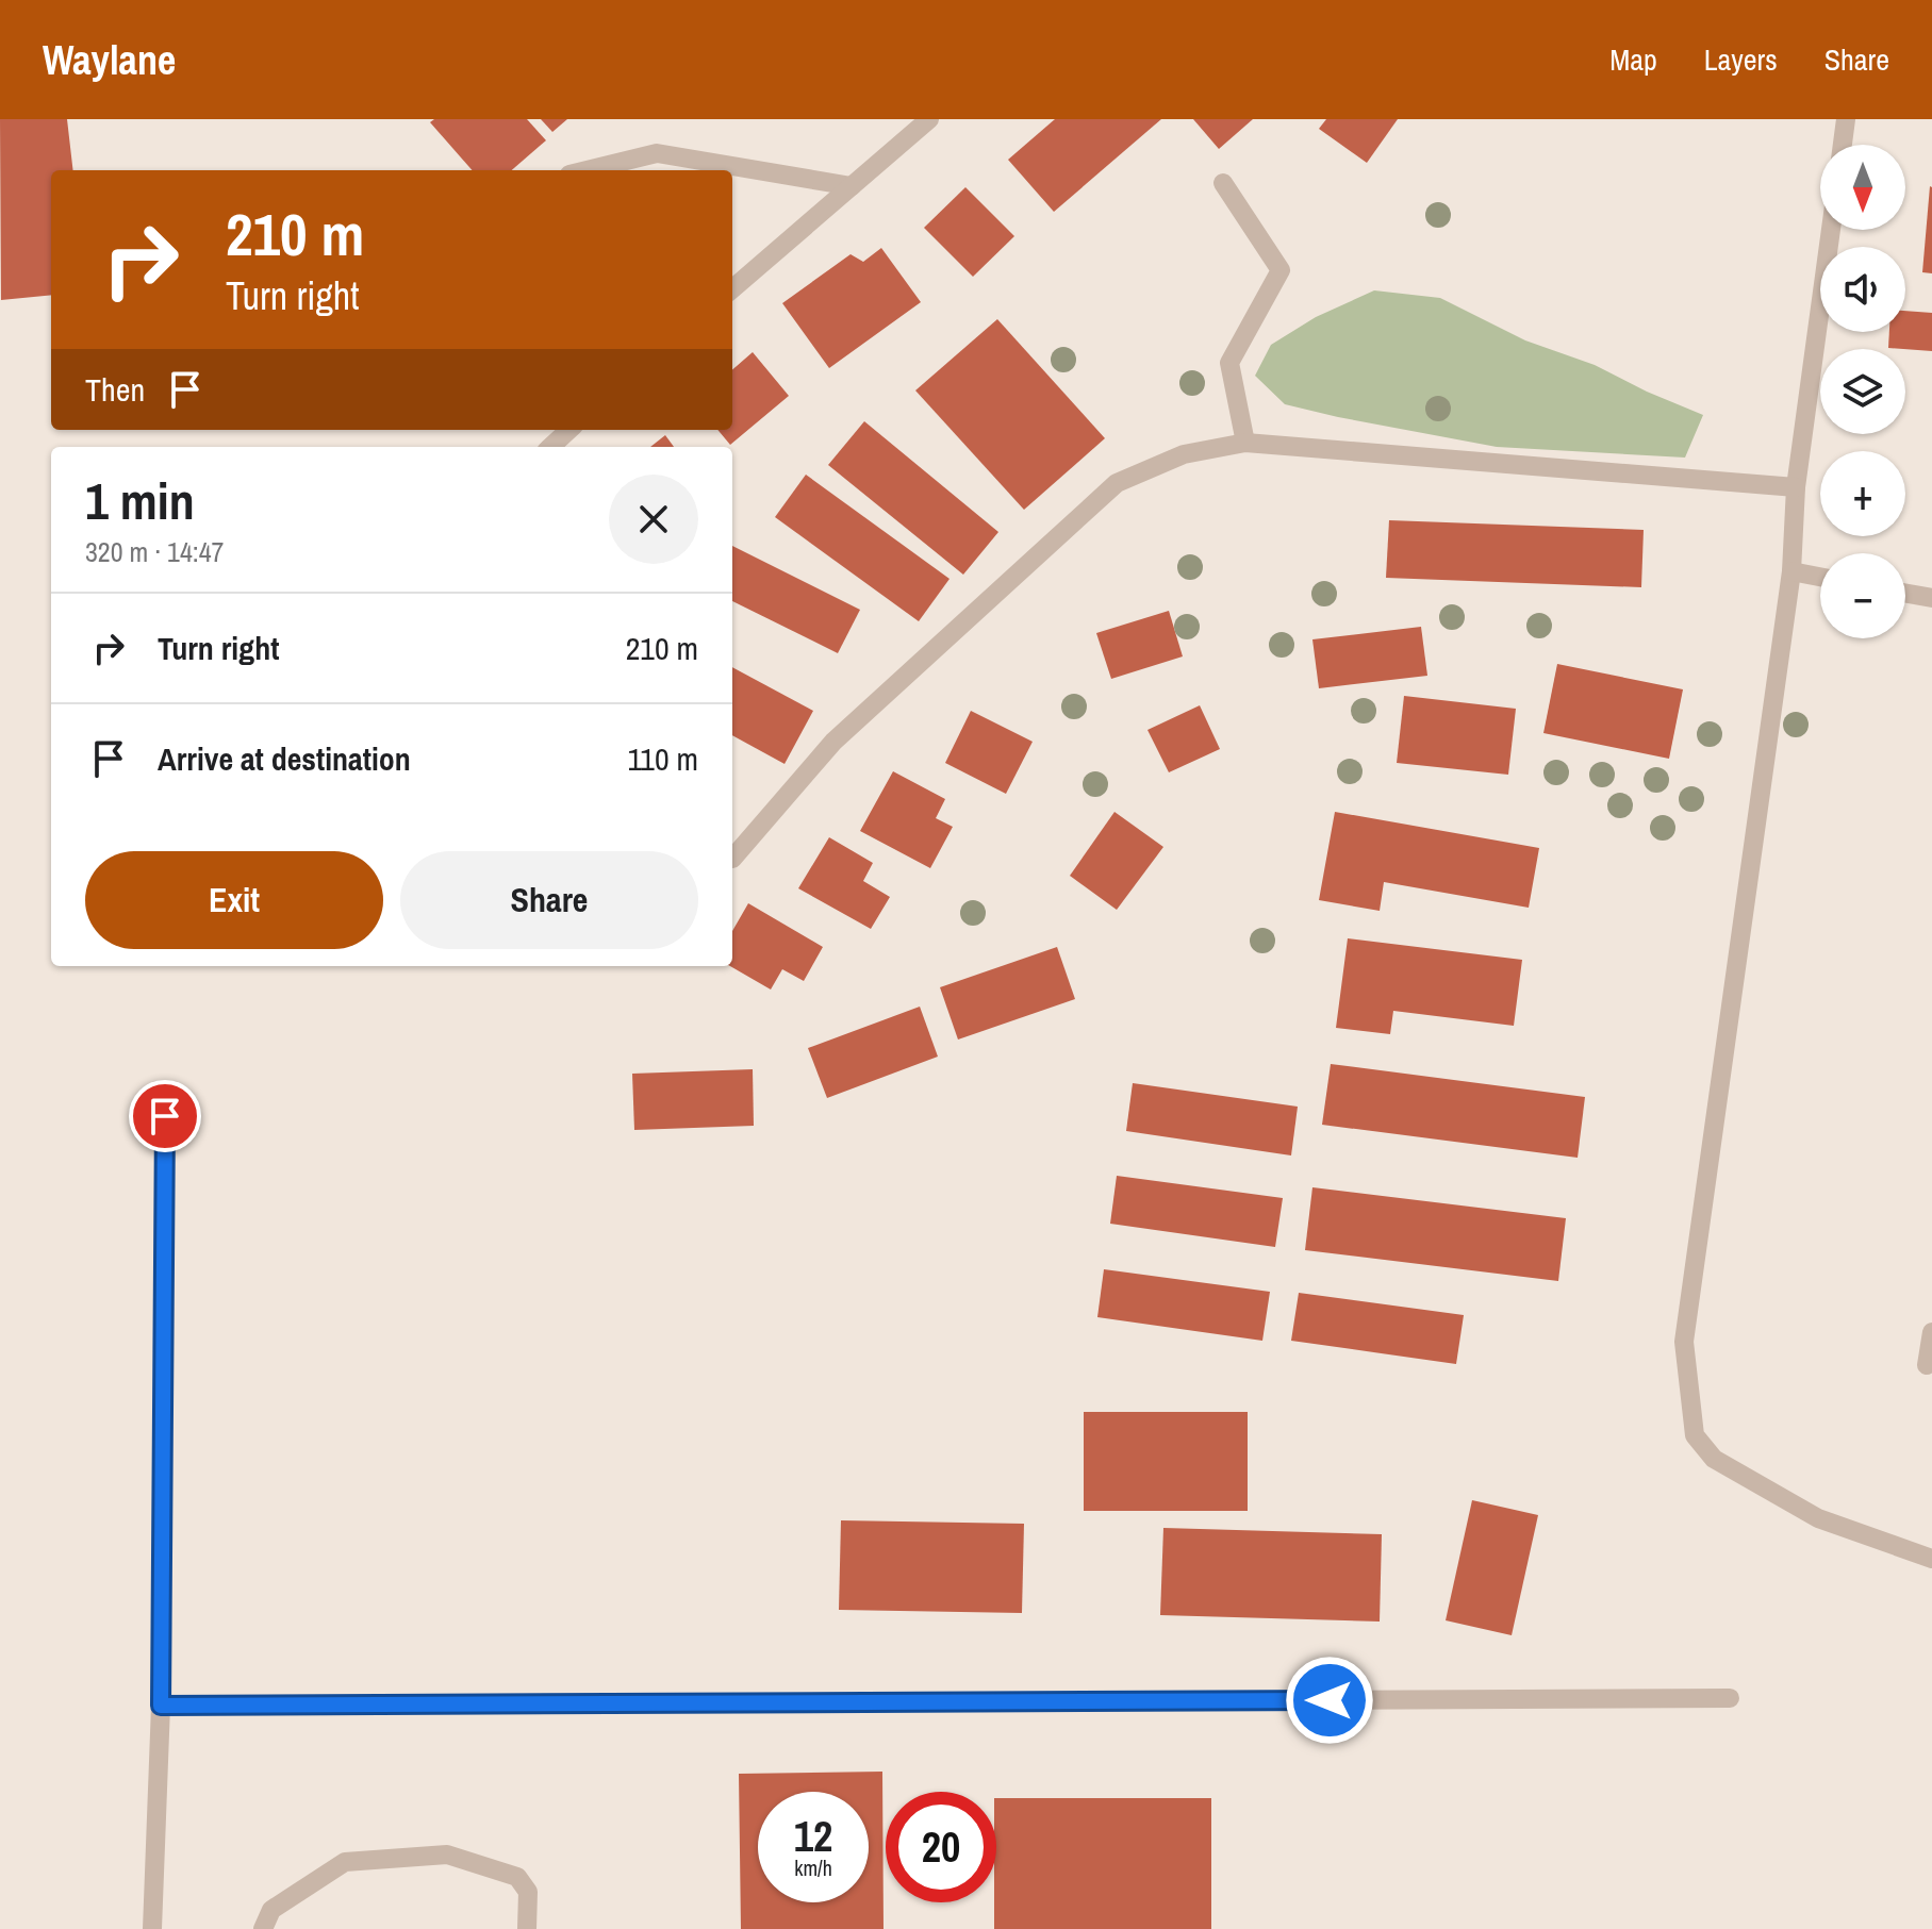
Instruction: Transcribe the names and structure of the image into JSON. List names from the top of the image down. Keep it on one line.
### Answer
{"north":"bottom","page":{"header":"Waylane","nav":["Map","Layers","Share"],"map_buttons":["+","−"],"turn":["210 m","Turn right"],"then":"Then","heading":["1 min","320 m · 14:47"],"list":[{"name":"Turn right","value":"210 m"},{"name":"Arrive at destination","value":"110 m"}],"buttons":["Exit","Share"],"speed":"12 km/h","limit":"20"}}
